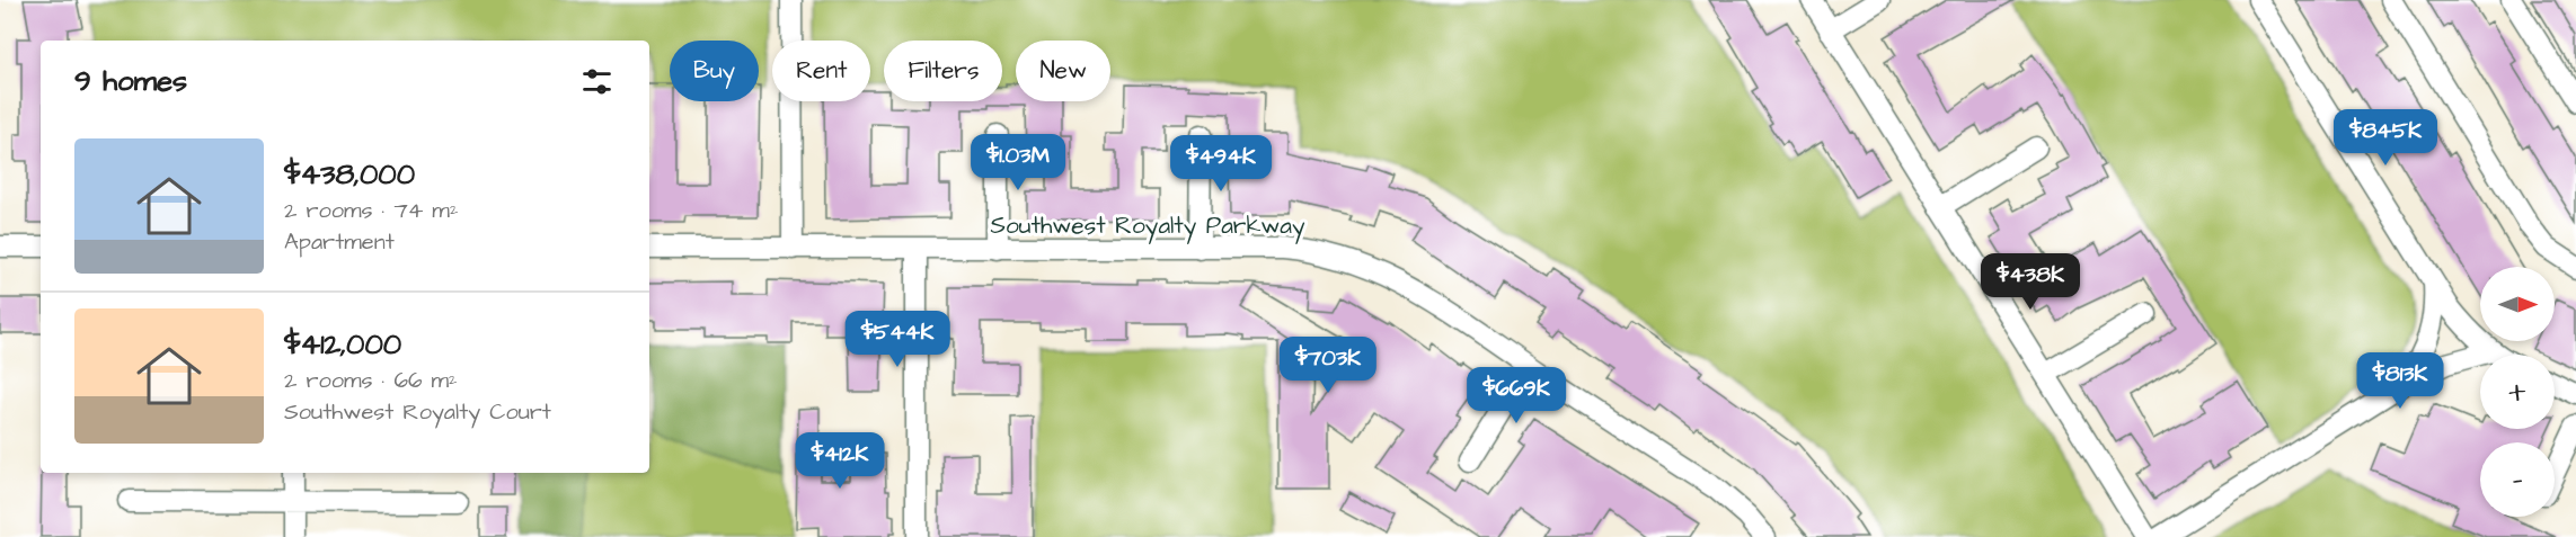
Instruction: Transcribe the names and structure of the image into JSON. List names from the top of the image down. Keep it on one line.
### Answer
{"streets":{"street":["Southwest Royalty Parkway"]},"north":"right","page":{"chip":["Buy","Rent","Filters","New"],"heading":"9 homes","price":["$845K","$1.03M","$494K","$438K","$544K","$703K","$813K","$669K","$412K"],"list":[{"name":"$438,000","note":"2 rooms · 74 m² · Apartment"},{"name":"$412,000","note":"2 rooms · 66 m² · Southwest Royalty Court"}],"map_buttons":["+","−"]}}
